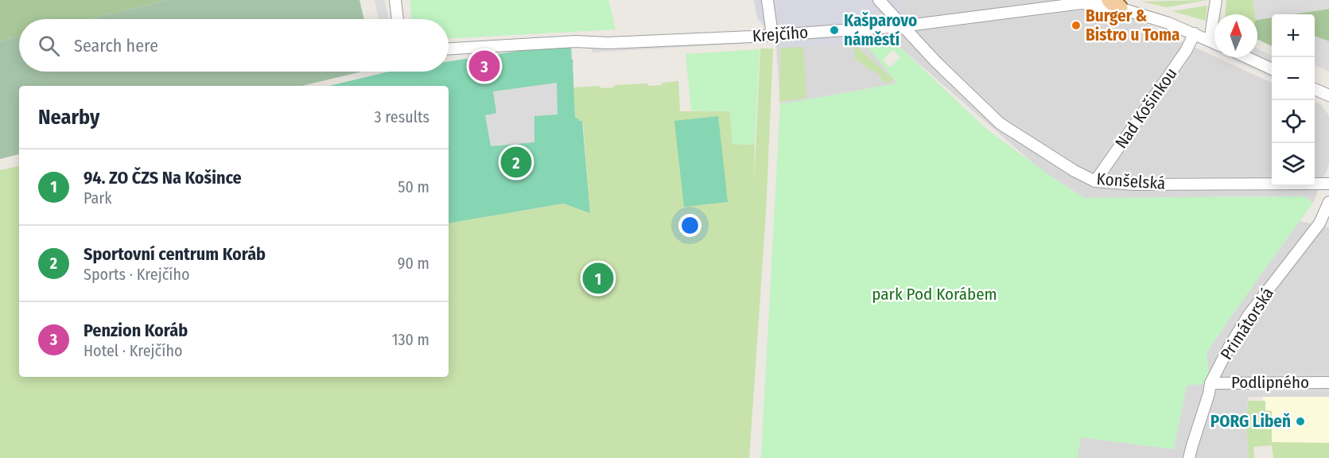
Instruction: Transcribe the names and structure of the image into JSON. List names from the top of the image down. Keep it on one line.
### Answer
{"streets":{"street":["Krejčího","Nad Košinkou","Konšelská","Primátorská","Podlipného"]},"crossings":[["Krejčího","Konšelská"],["Nad Košinkou","Konšelská"],["Primátorská","Podlipného"]],"parks":["park Pod Korábem"],"places":["Burger & Bistro u Toma","Kašparovo náměstí","PORG Libeň"],"north":"top","page":{"map_buttons":["+","−"],"search":"Search here","pins":["3","2","1"],"heading":["Nearby","3 results"],"list":[{"mark":"1","name":"94. ZO ČZS Na Košince","note":"Park","value":"50 m"},{"mark":"2","name":"Sportovní centrum Koráb","note":"Sports · Krejčího","value":"90 m"},{"mark":"3","name":"Penzion Koráb","note":"Hotel · Krejčího","value":"130 m"}]}}
